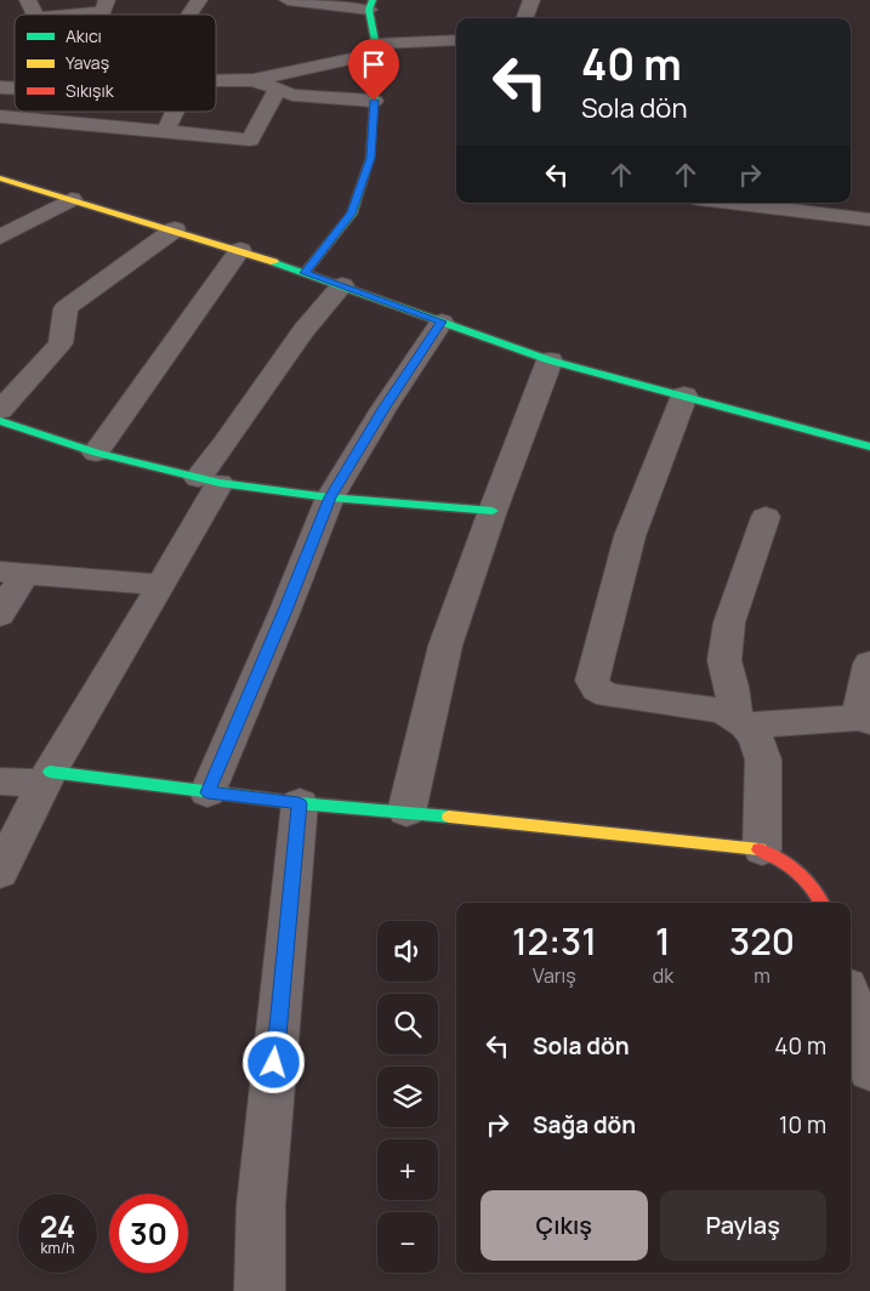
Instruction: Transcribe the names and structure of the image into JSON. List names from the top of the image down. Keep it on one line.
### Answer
{"legend":["Akıcı","Yavaş","Sıkışık"],"page":{"turn":["40 m","Sola dön"],"eta":["12:31","Varış","1","dk","320","m"],"map_buttons":["+","−"],"list":[{"name":"Sola dön","value":"40 m"},{"name":"Sağa dön","value":"10 m"}],"buttons":["Çıkış","Paylaş"],"speed":"24 km/h","limit":"30"}}
